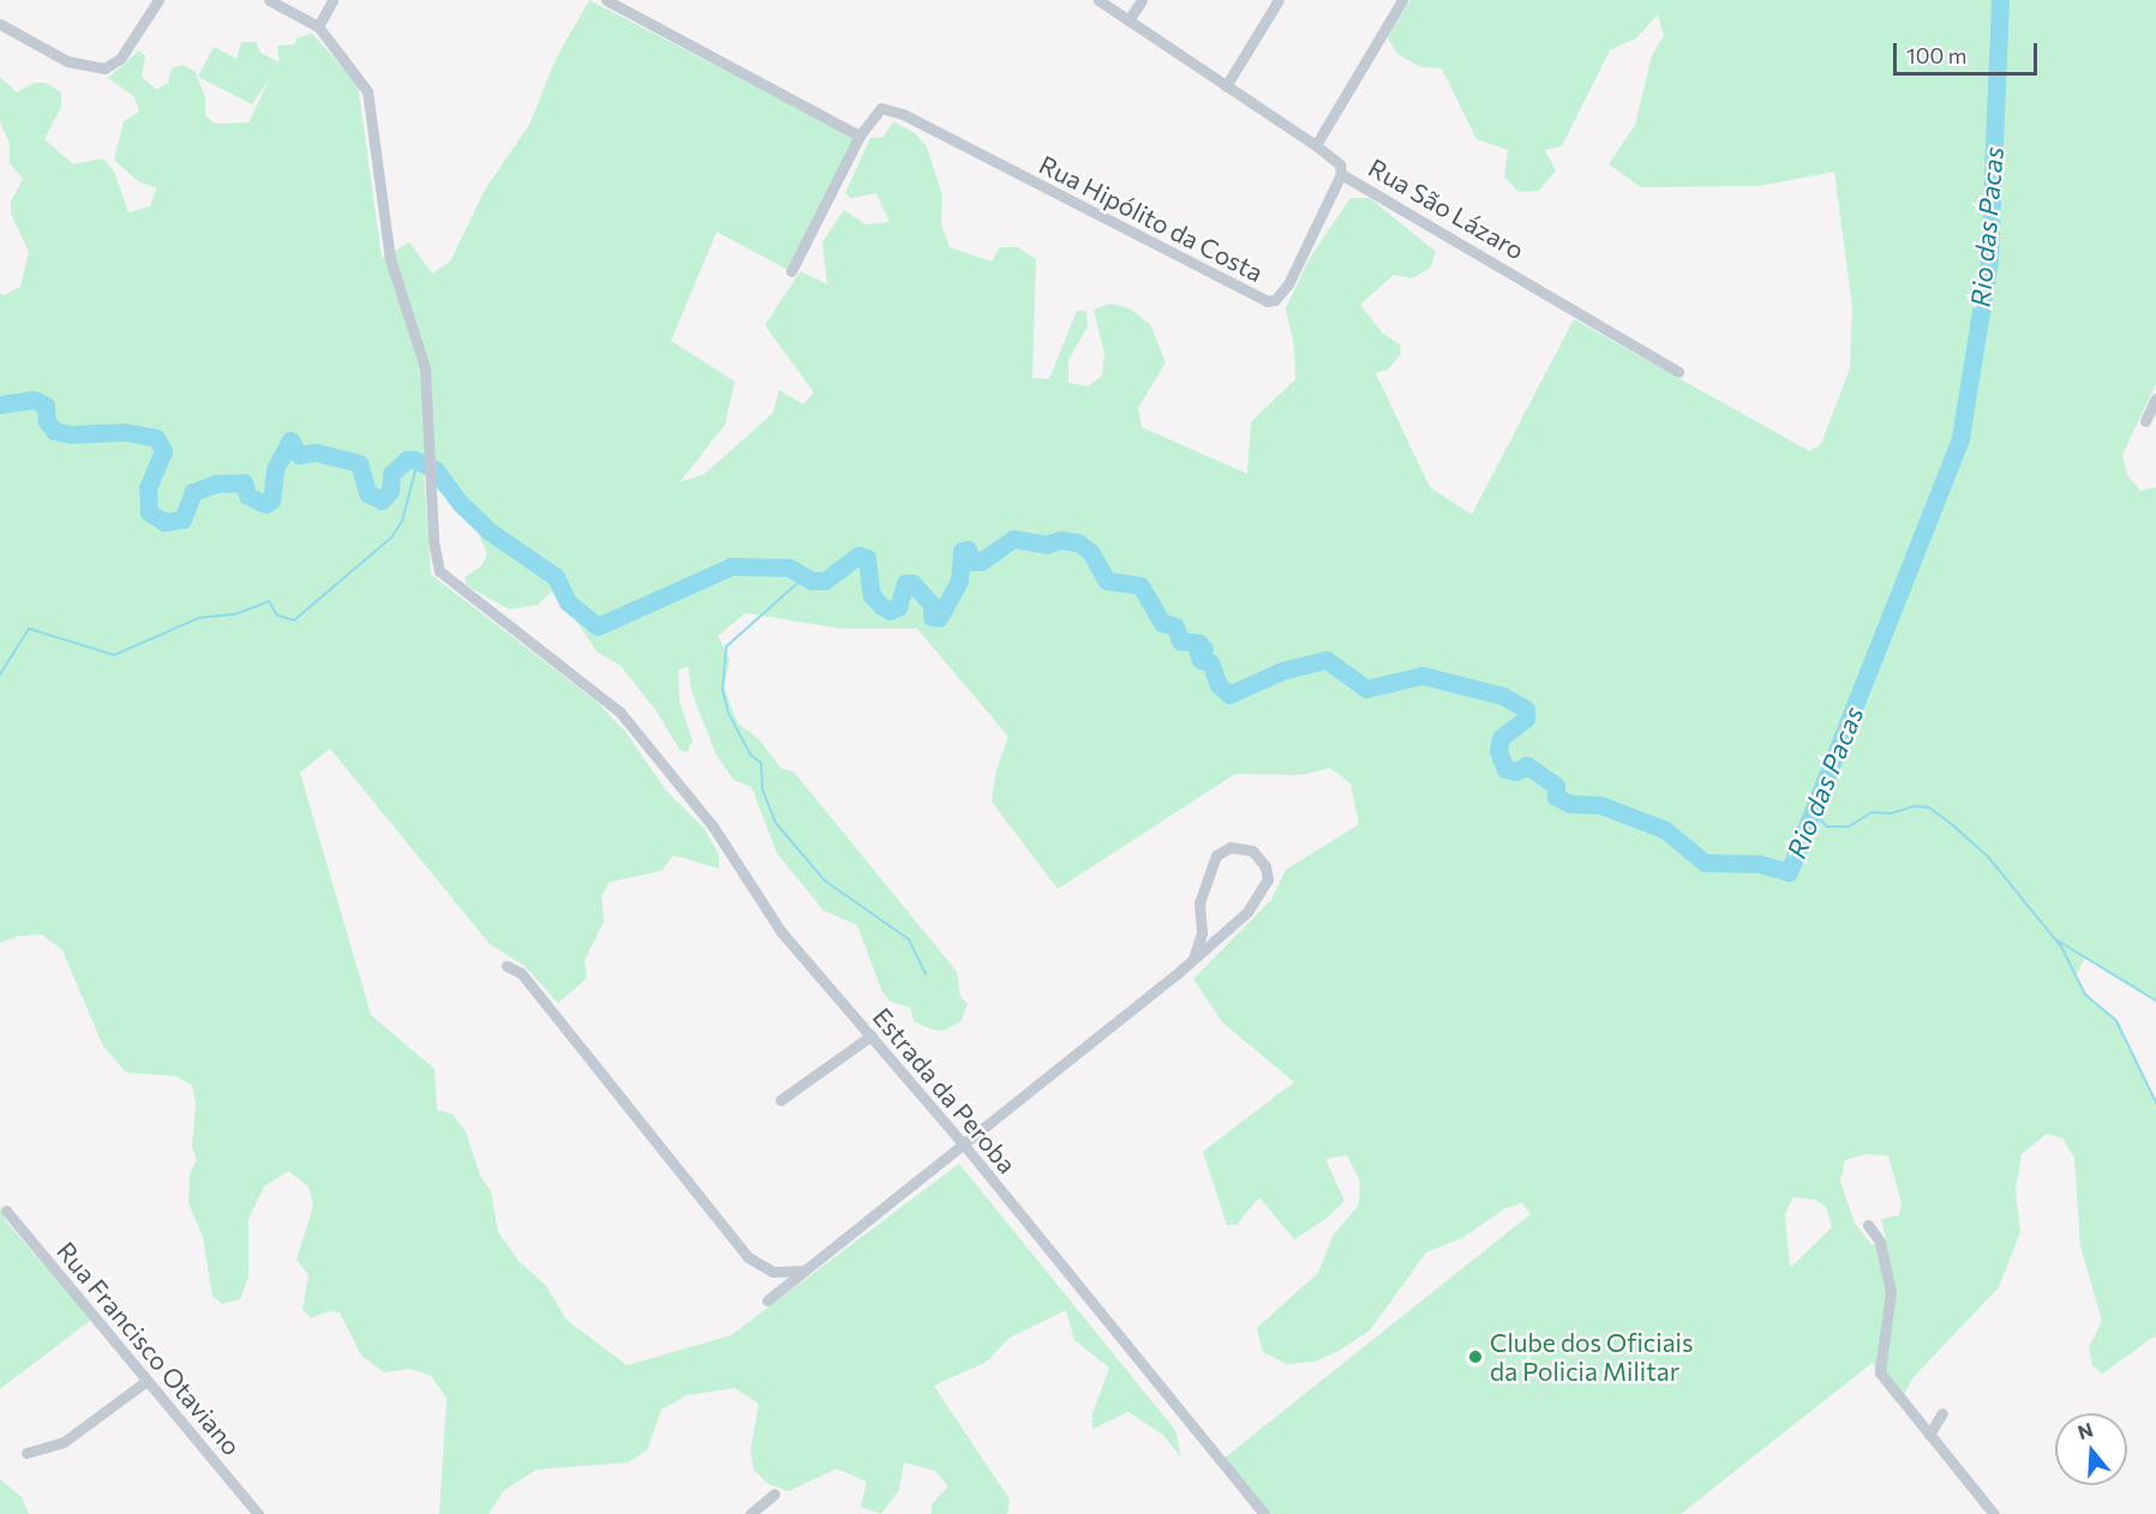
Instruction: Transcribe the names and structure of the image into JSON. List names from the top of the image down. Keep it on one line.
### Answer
{"streets":{"street":["Rua São Lázaro","Rua Hipólito da Costa","Estrada da Peroba","Rua Francisco Otaviano"]},"crossings":[["Rua São Lázaro","Rua Hipólito da Costa"]],"water":["Rio das Pacas"],"places":["Clube dos Oficiais da Policia Militar"],"scale_bar":"100 m","north":"top"}
